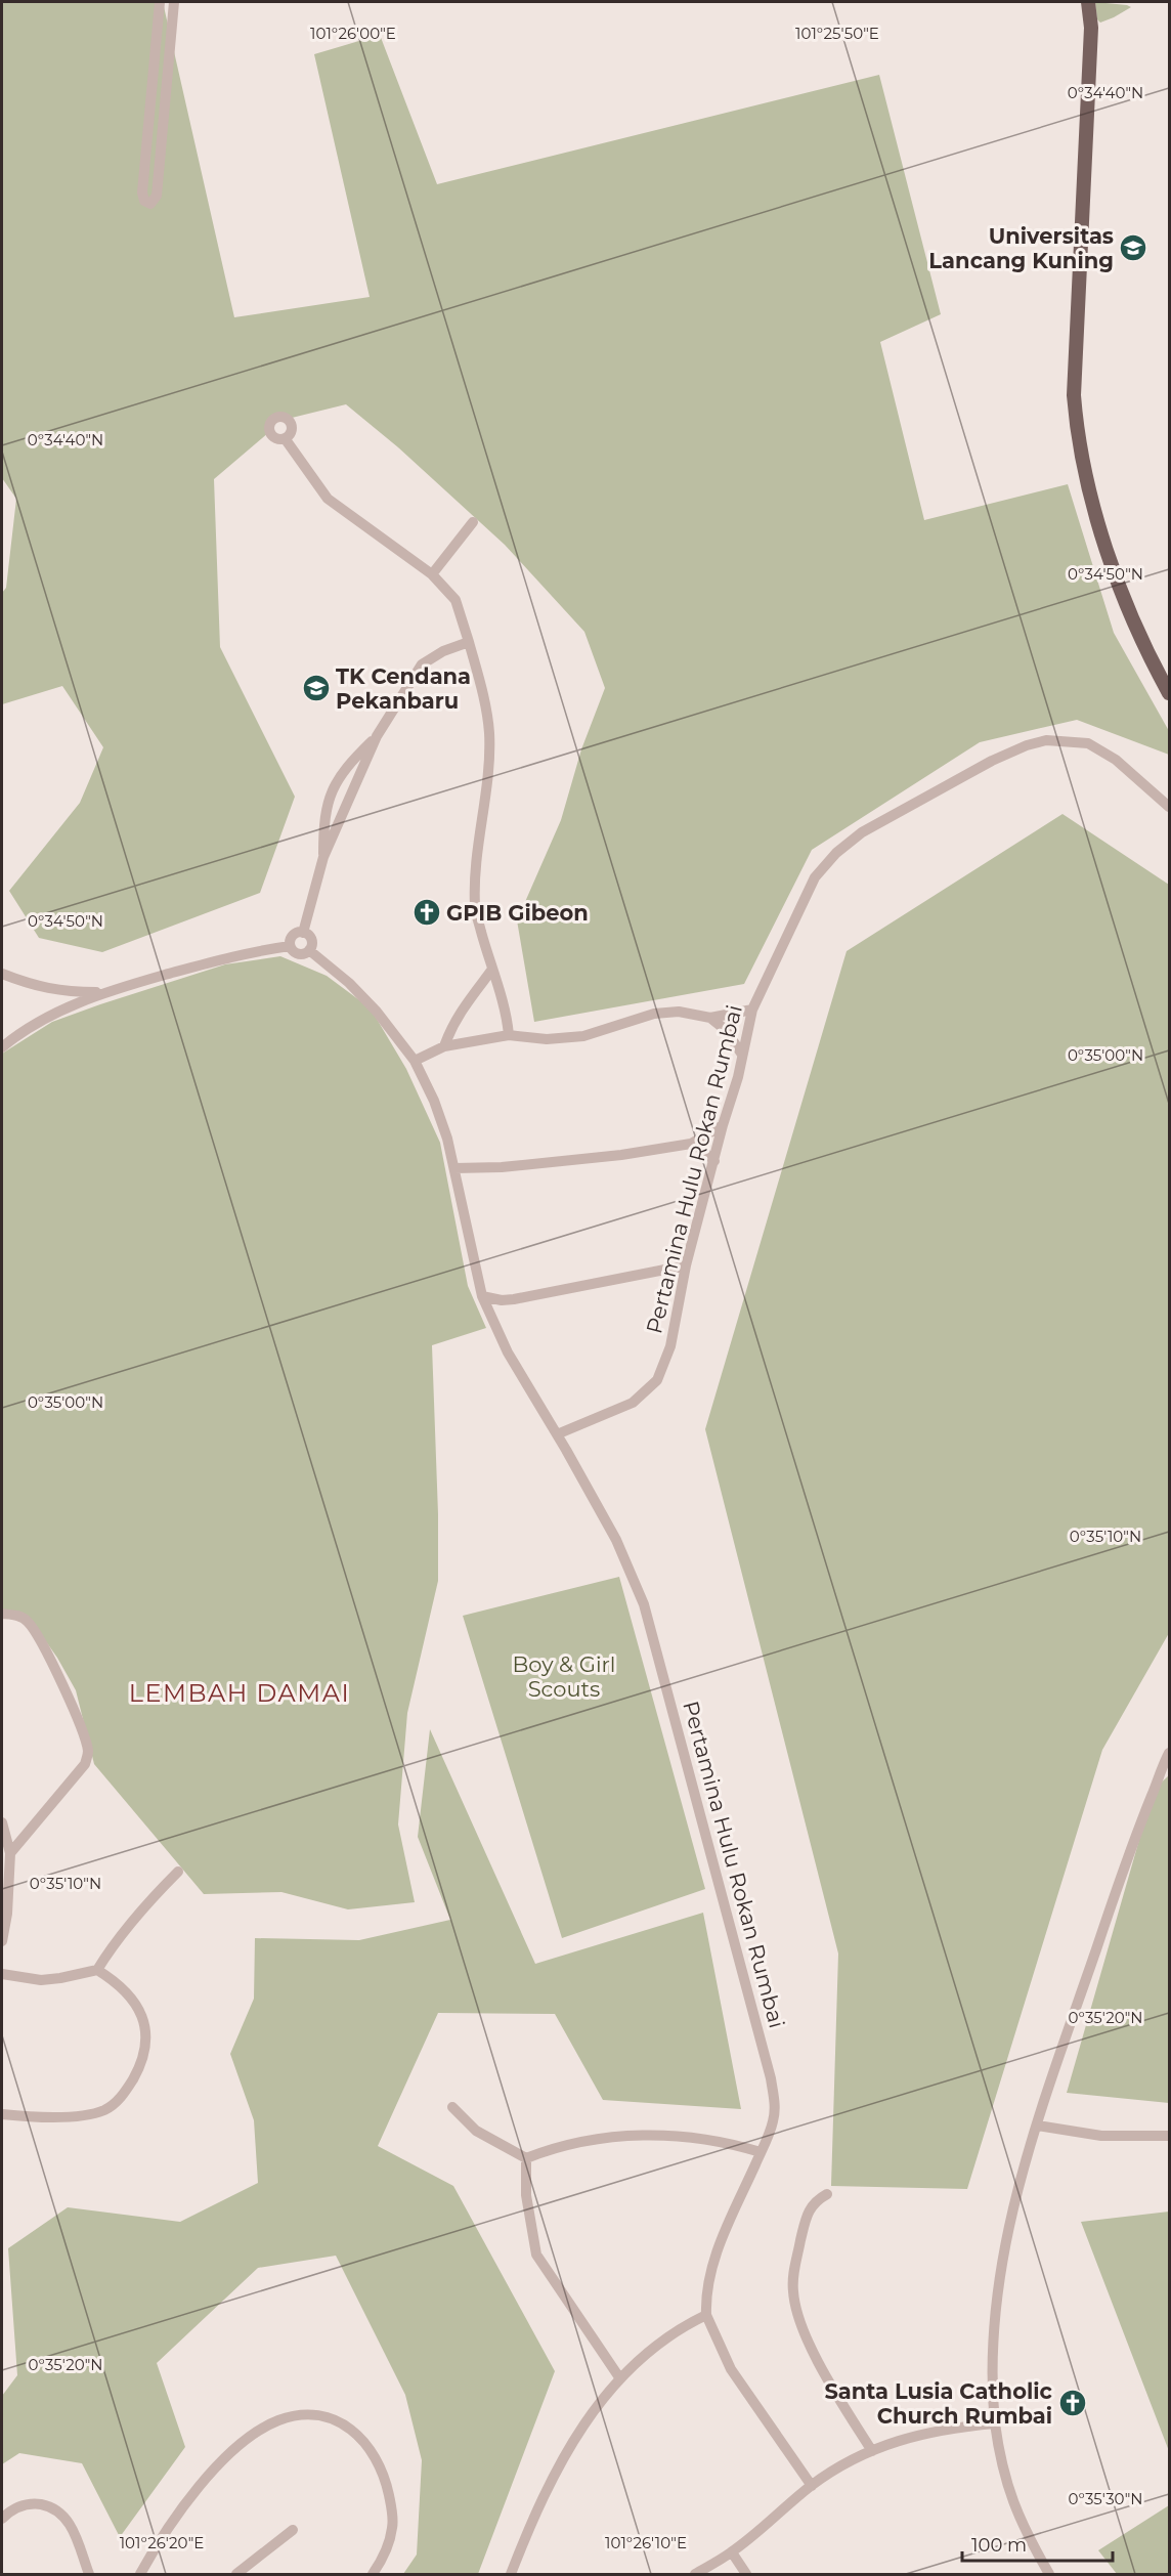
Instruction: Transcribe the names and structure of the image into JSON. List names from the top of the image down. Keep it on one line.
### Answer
{"streets":{"street":["Pertamina Hulu Rokan Rumbai"]},"districts":["LEMBAH DAMAI"],"parks":["Boy & Girl Scouts"],"places":{"school or university":["Universitas Lancang Kuning","TK Cendana Pekanbaru"],"church":["GPIB Gibeon","Santa Lusia Catholic Church Rumbai"]},"scale_bar":"100 m","coordinates":["101°26'00\"E","101°25'50\"E","0°34'40\"N","0°34'50\"N","0°35'00\"N","0°35'10\"N","0°35'20\"N","0°35'30\"N","101°26'20\"E","101°26'10\"E"]}
